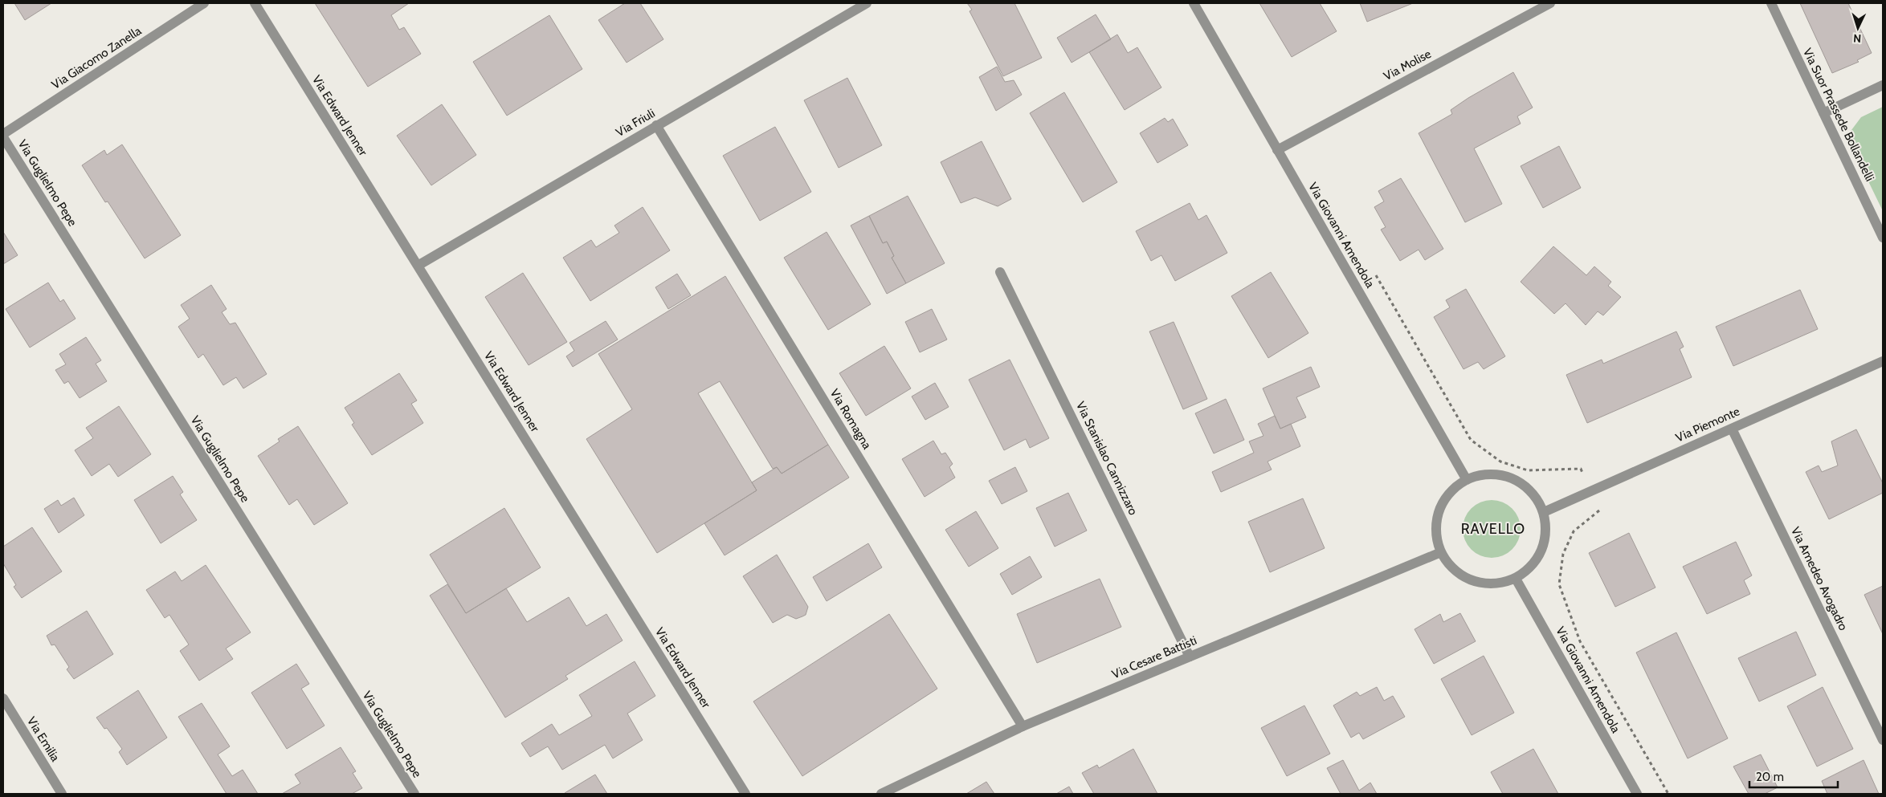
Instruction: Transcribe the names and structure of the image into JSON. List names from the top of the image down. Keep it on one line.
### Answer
{"streets":{"street":["Via Giacomo Zanella","Via Molise","Via Suor Prassede Bollandelli","Via Edward Jenner","Via Friuli","Via Guglielmo Pepe","Via Giovanni Amendola","Via Romagna","Via Piemonte","Via Stanislao Cannizzaro","Via Amedeo Avogadro","Via Cesare Battisti","Via Emilia"]},"crossings":[["Via Molise","Via Giovanni Amendola"],["Via Edward Jenner","Via Friuli"],["Via Friuli","Via Romagna"],["Via Giovanni Amendola","Via Piemonte"],["Via Giovanni Amendola","Via Cesare Battisti"],["Via Romagna","Via Cesare Battisti"],["Via Piemonte","Via Amedeo Avogadro"],["Via Piemonte","Via Cesare Battisti"],["Via Stanislao Cannizzaro","Via Cesare Battisti"]],"districts":["RAVELLO"],"scale_bar":"20 m","north":"bottom"}
